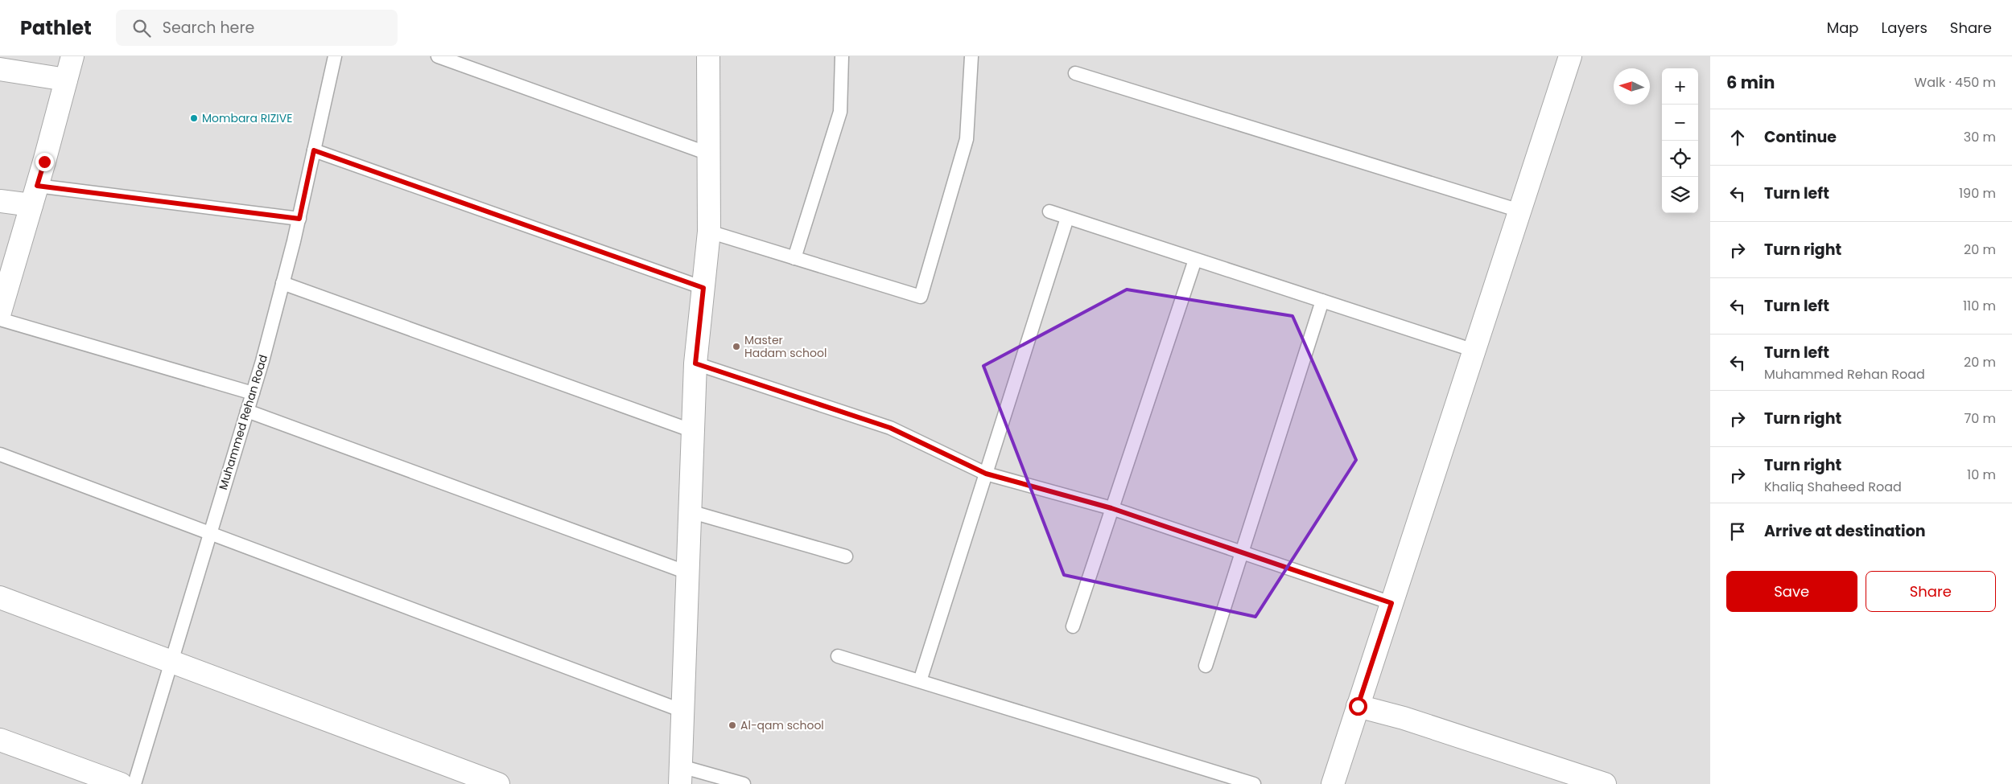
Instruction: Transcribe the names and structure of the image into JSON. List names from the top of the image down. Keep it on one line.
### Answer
{"streets":{"lane":["Muhammed Rehan Road"]},"places":["Mombara RIZIVE","Master Hadam school","Al-qam school"],"north":"left","page":{"header":"Pathlet","search":"Search here","nav":["Map","Layers","Share"],"heading":["6 min","Walk · 450 m"],"map_buttons":["+","−"],"list":[["Continue","30 m"],["Turn left","190 m"],["Turn right","20 m"],["Turn left","110 m"],["Turn left","Muhammed Rehan Road","20 m"],["Turn right","70 m"],["Turn right","Khaliq Shaheed Road","10 m"],"Arrive at destination"],"buttons":["Save","Share"]}}
